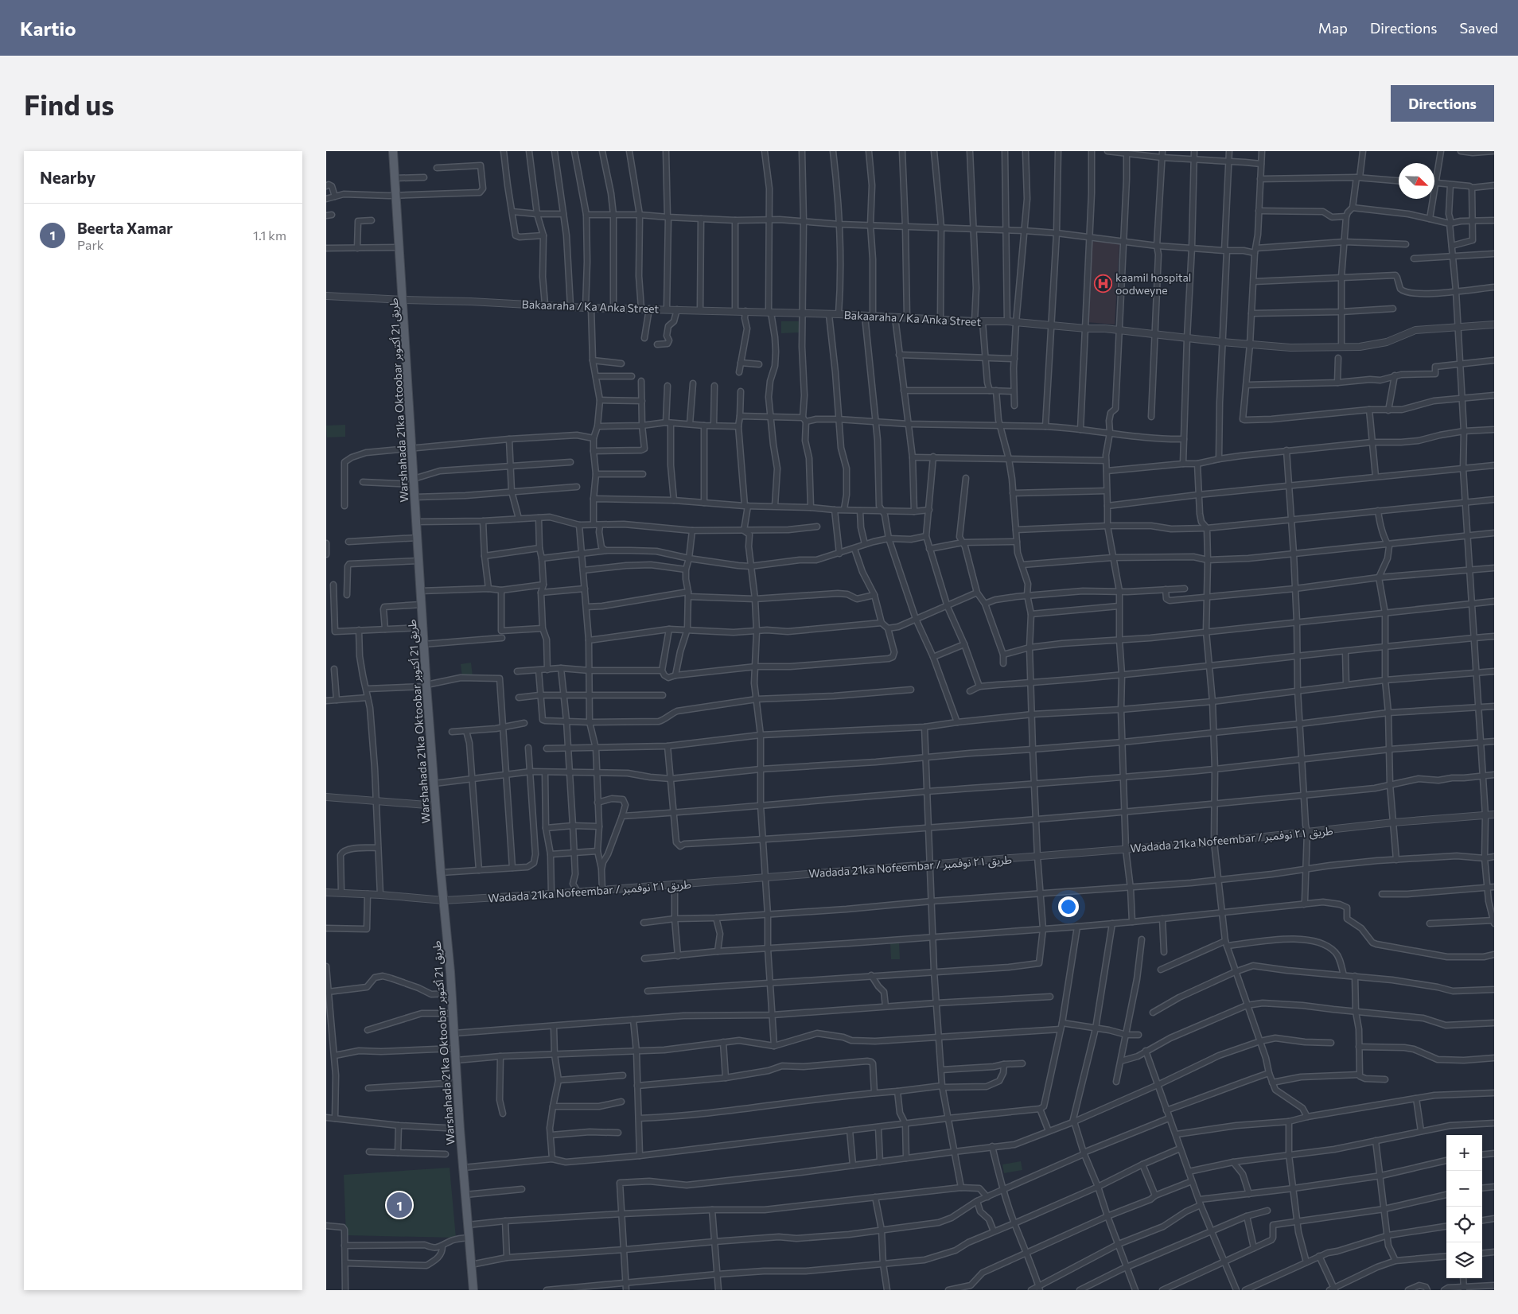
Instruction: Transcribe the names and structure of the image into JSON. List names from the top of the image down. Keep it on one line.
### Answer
{"streets":{"main road":["Warshahada 21ka Oktoobar طريق 21 أكتوبر"],"street":["Bakaaraha / Ka Anka Street","Wadada 21ka Nofeembar / طريق ٢١ نوفمبر"]},"crossings":[["Bakaaraha / Ka Anka Street","Warshahada 21ka Oktoobar طريق 21 أكتوبر"],["Warshahada 21ka Oktoobar طريق 21 أكتوبر","Wadada 21ka Nofeembar / طريق ٢١ نوفمبر"]],"places":{"hospital":["kaamil hospital oodweyne"]},"north":"bottom right","page":{"header":"Kartio","nav":["Map","Directions","Saved"],"buttons":"Directions","title":"Find us","heading":"Nearby","list":[{"mark":"1","name":"Beerta Xamar","note":"Park","value":"1.1 km"}],"map_buttons":["+","−"],"pins":"1"}}
